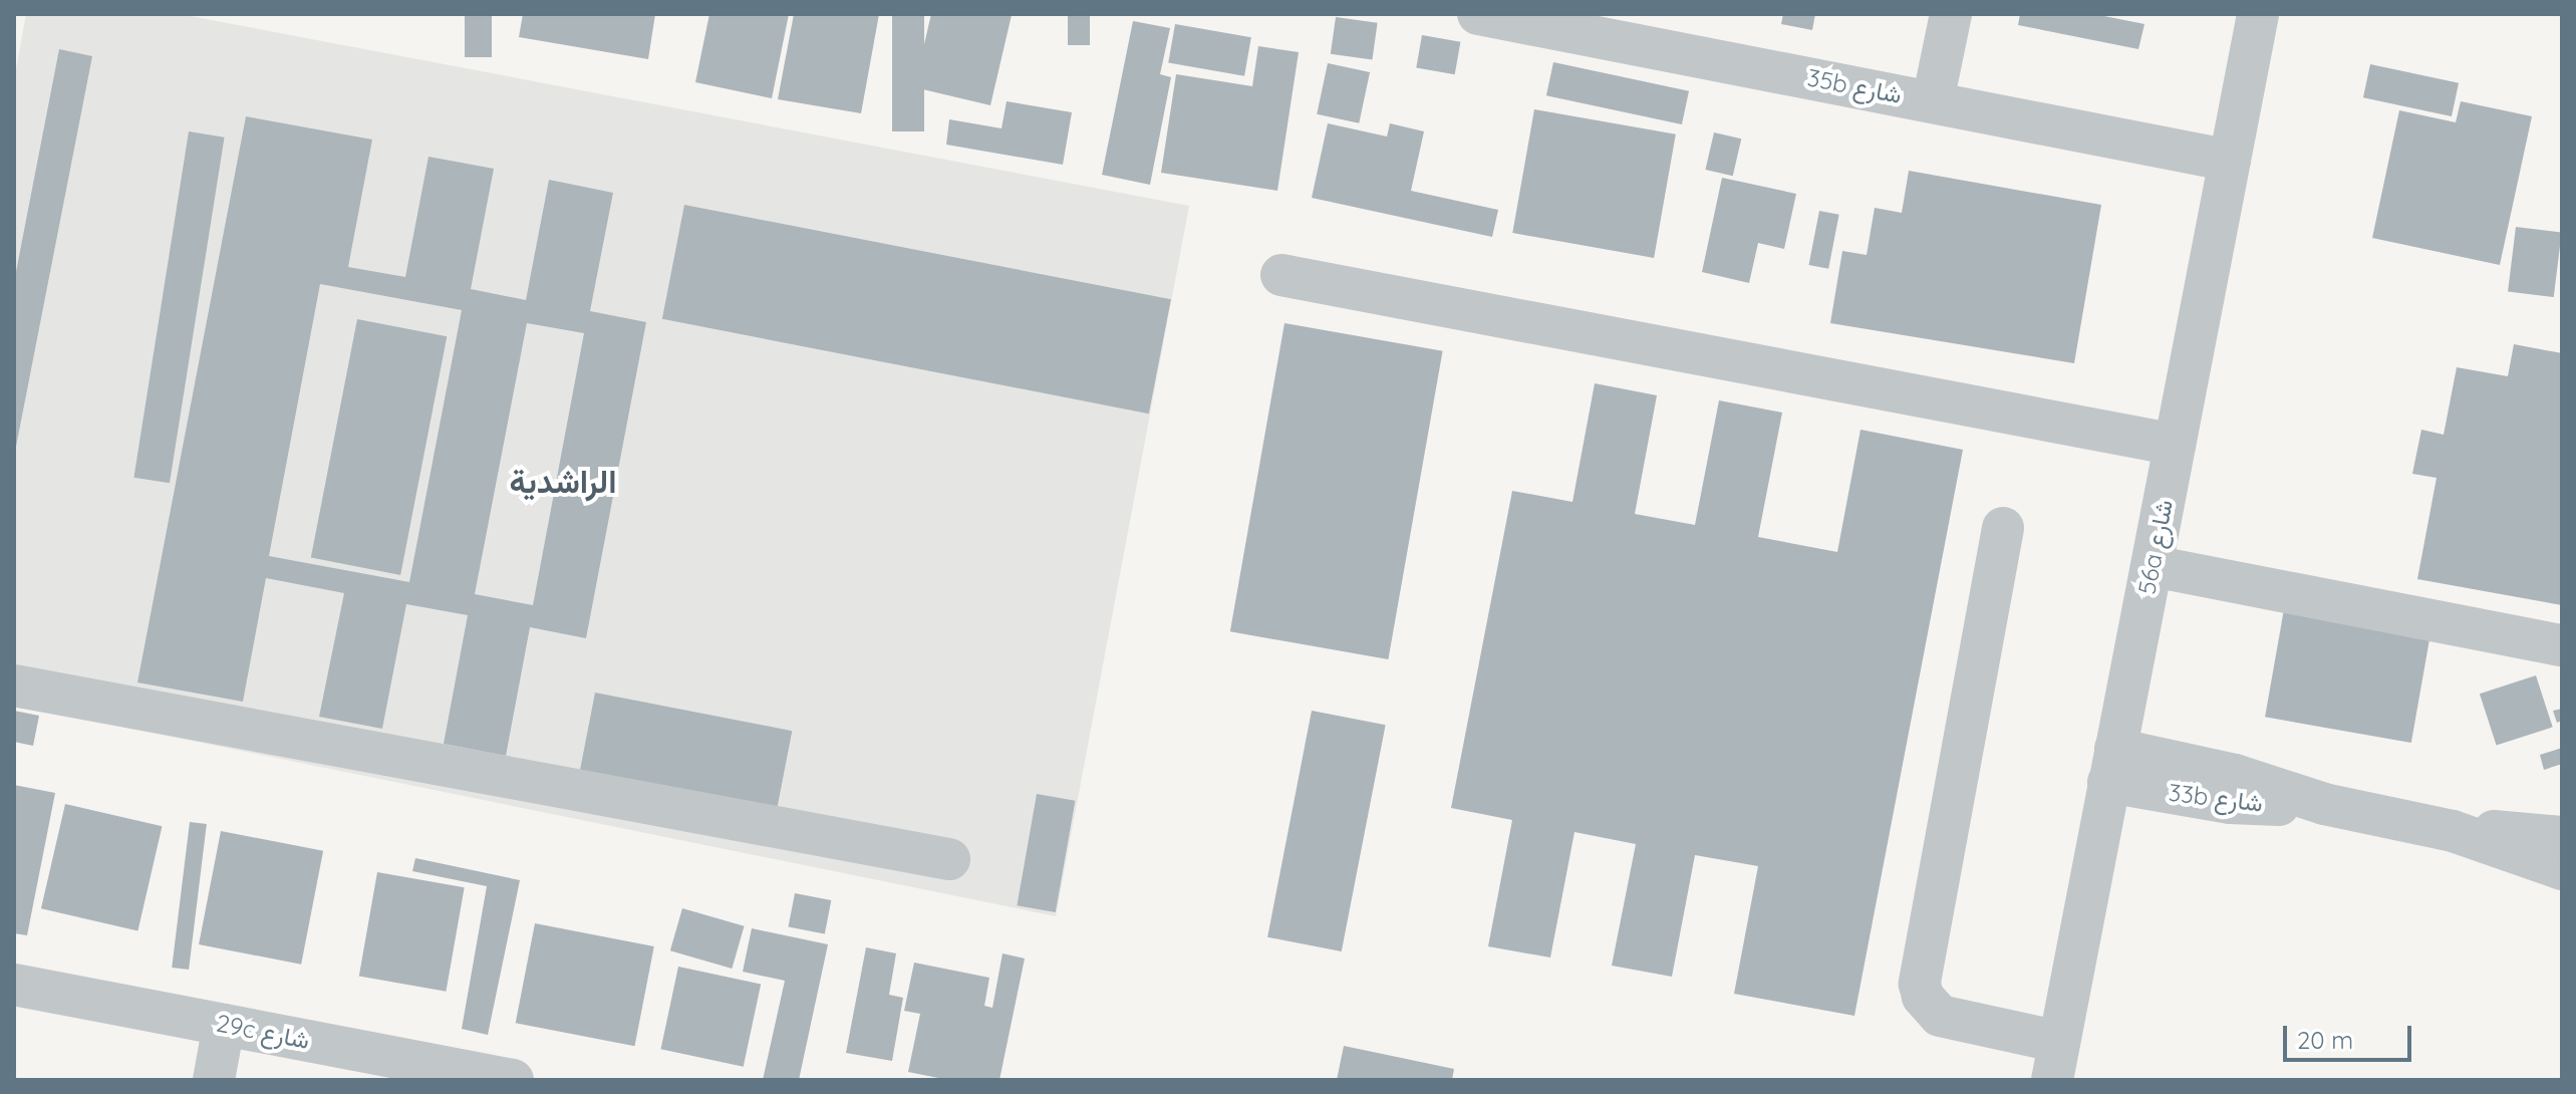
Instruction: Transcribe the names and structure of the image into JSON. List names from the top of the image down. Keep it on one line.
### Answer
{"streets":{"street":["35b شارع","56a شارع","33b شارع","29c شارع"]},"crossings":[["35b شارع","56a شارع"],["56a شارع","33b شارع"]],"districts":["الراشدية"],"scale_bar":"20 m"}
